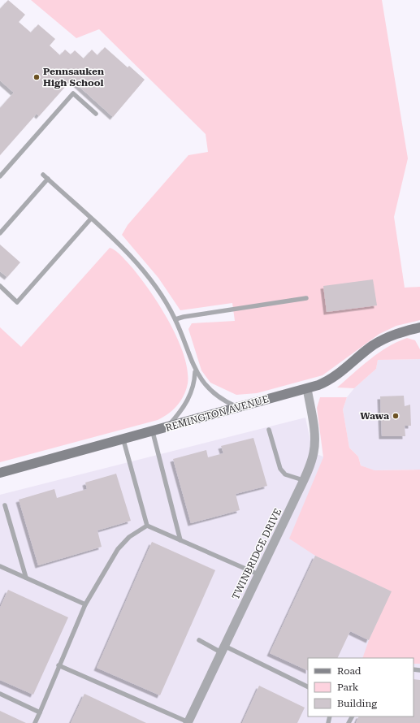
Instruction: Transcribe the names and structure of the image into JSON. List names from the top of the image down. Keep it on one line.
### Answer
{"streets":{"street":["REMINGTON AVENUE","TWINBRIDGE DRIVE"]},"crossings":[["REMINGTON AVENUE","TWINBRIDGE DRIVE"]],"places":["Pennsauken High School","Wawa"],"legend":["Road","Park","Building"]}
